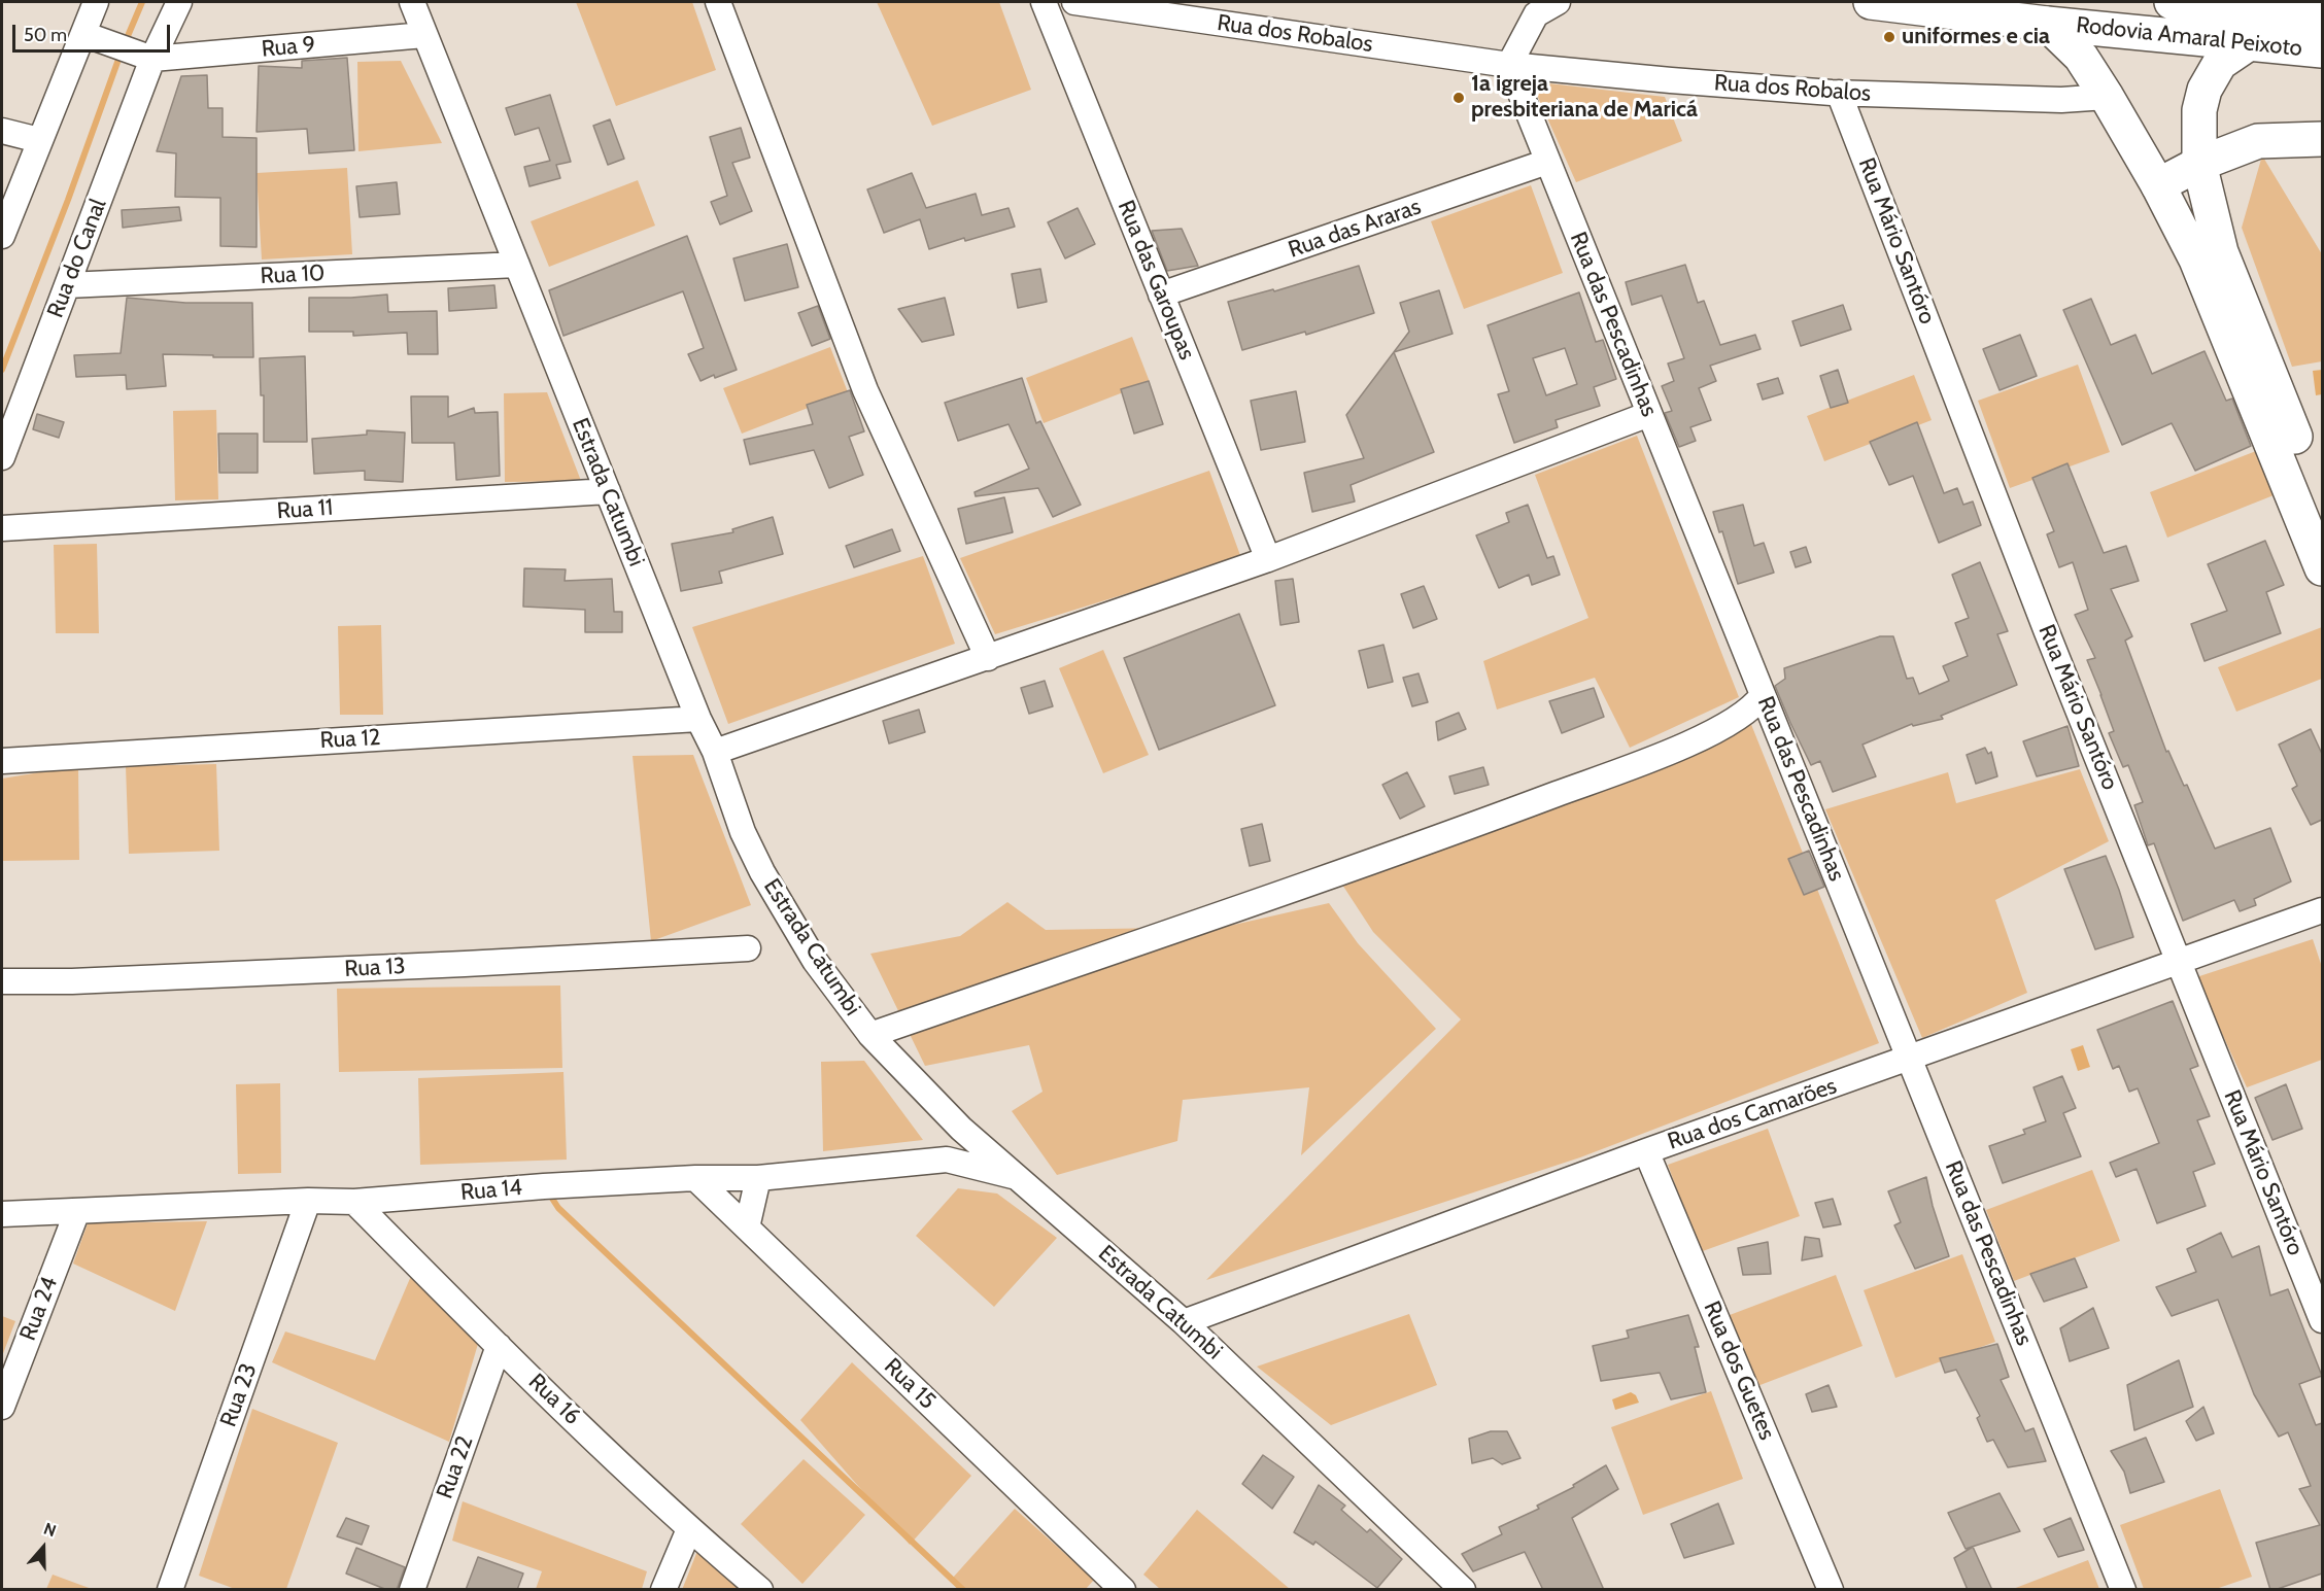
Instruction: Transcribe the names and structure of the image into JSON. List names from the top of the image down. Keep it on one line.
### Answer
{"streets":{"main road":["Rodovia Amaral Peixoto"],"street":["Rua dos Robalos","Rua 9","Rua das Araras","Rua Mário Santóro","Rua do Canal","Rua 10","Rua das Garoupas","Rua das Pescadinhas","Estrada Catumbi","Rua 11","Rua 12","Rua 13","Rua dos Camarões","Rua 14","Rua 24","Rua dos Guetes","Rua 15","Rua 23","Rua 16","Rua 22"]},"crossings":[["Rua dos Robalos","Rua Mário Santóro"],["Rua dos Robalos","Rua das Pescadinhas"],["Rua 9","Rua do Canal"],["Rua 9","Estrada Catumbi"],["Rua das Araras","Rua das Garoupas"],["Rua das Araras","Rua das Pescadinhas"],["Rua Mário Santóro","Rua dos Camarões"],["Rua do Canal","Rua 10"],["Rua 10","Estrada Catumbi"],["Rua das Pescadinhas","Rua dos Camarões"],["Estrada Catumbi","Rua 11"],["Estrada Catumbi","Rua 12"],["Estrada Catumbi","Rua dos Camarões"],["Estrada Catumbi","Rua 14"],["Rua dos Camarões","Rua dos Guetes"],["Rua 14","Rua 24"],["Rua 14","Rua 15"],["Rua 14","Rua 23"],["Rua 14","Rua 16"],["Rua 16","Rua 22"]],"places":["uniformes e cia","1a igreja presbiteriana de Maricá"],"scale_bar":"50 m","north":"top"}
